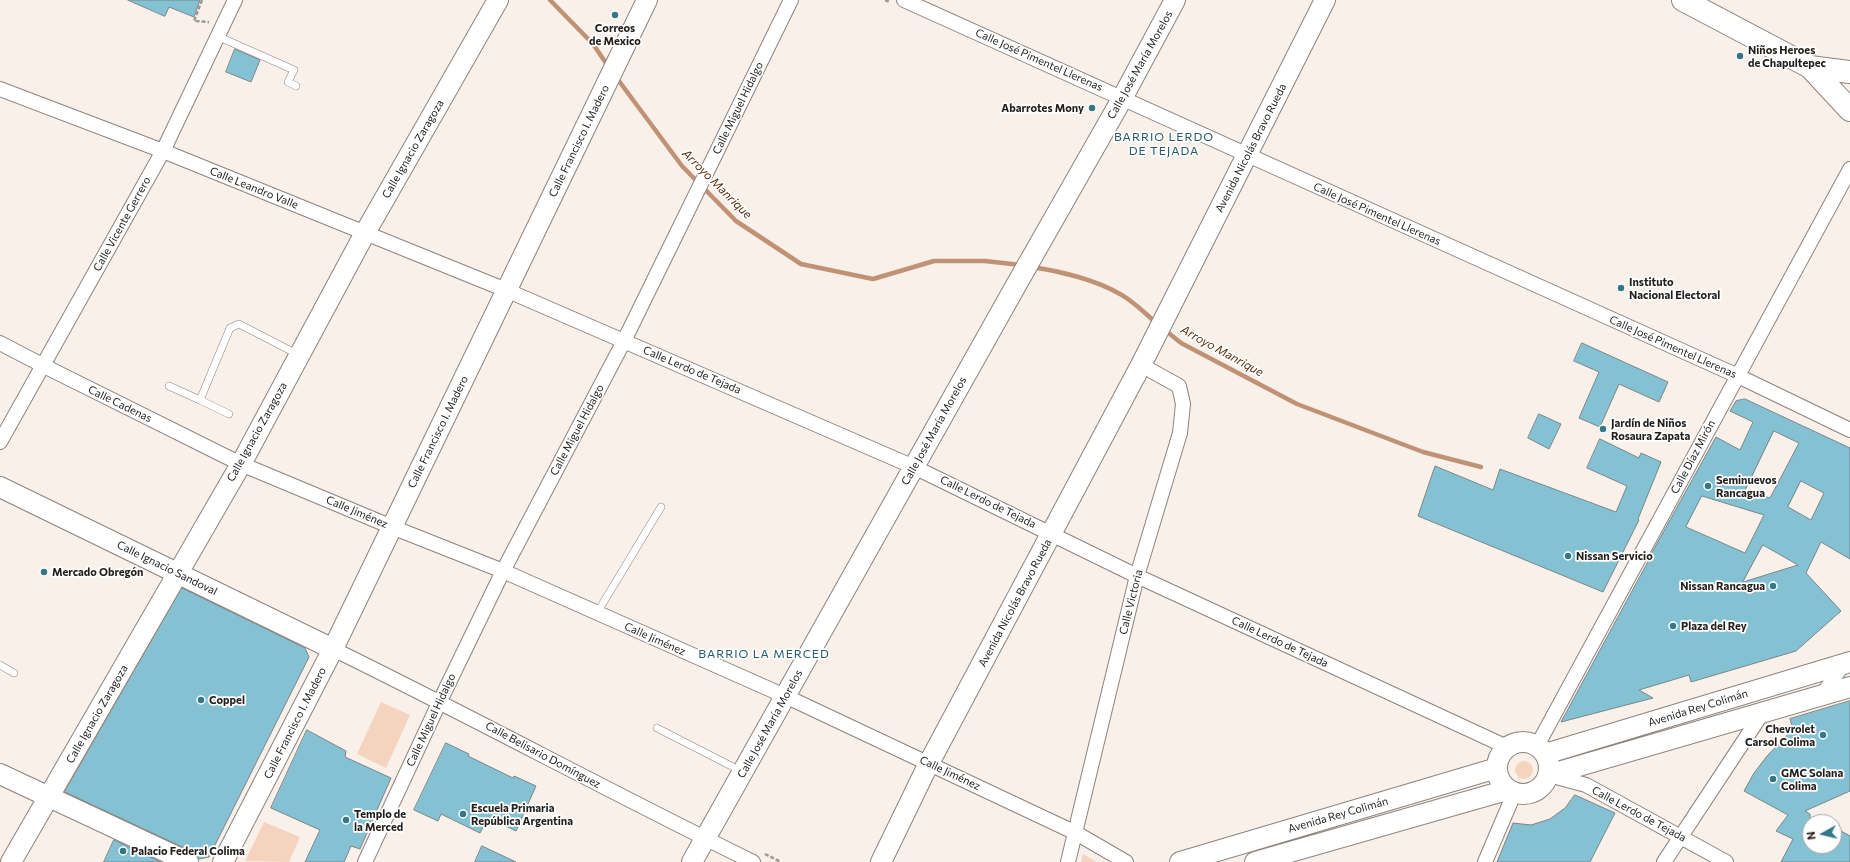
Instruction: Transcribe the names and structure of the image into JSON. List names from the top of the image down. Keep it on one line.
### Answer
{"streets":{"street":["Calle José Pimentel Llerenas","Calle José María Morelos","Calle Miguel Hidalgo","Calle Francisco I. Madero","Avenida Nicolás Bravo Rueda","Calle Ignacio Zaragoza","Calle Leandro Valle","Calle Vicente Gerrero","Calle Lerdo de Tejada","Calle Cadenas","Calle Díaz Mirón","Calle Jiménez","Calle Ignacio Sandoval","Calle Victoria","Avenida Rey Colimán","Calle Belisario Domínguez"]},"crossings":[["Calle José Pimentel Llerenas","Calle José María Morelos"],["Calle José Pimentel Llerenas","Avenida Nicolás Bravo Rueda"],["Calle José Pimentel Llerenas","Calle Díaz Mirón"],["Calle José María Morelos","Calle Lerdo de Tejada"],["Calle José María Morelos","Calle Jiménez"],["Calle José María Morelos","Calle Belisario Domínguez"],["Calle Miguel Hidalgo","Calle Lerdo de Tejada"],["Calle Miguel Hidalgo","Calle Jiménez"],["Calle Miguel Hidalgo","Calle Belisario Domínguez"],["Calle Francisco I. Madero","Calle Leandro Valle"],["Calle Francisco I. Madero","Calle Lerdo de Tejada"],["Calle Francisco I. Madero","Calle Jiménez"],["Calle Francisco I. Madero","Calle Ignacio Sandoval"],["Calle Francisco I. Madero","Calle Belisario Domínguez"],["Avenida Nicolás Bravo Rueda","Calle Lerdo de Tejada"],["Avenida Nicolás Bravo Rueda","Calle Jiménez"],["Avenida Nicolás Bravo Rueda","Calle Victoria"],["Calle Ignacio Zaragoza","Calle Leandro Valle"],["Calle Ignacio Zaragoza","Calle Cadenas"],["Calle Ignacio Zaragoza","Calle Jiménez"],["Calle Ignacio Zaragoza","Calle Ignacio Sandoval"],["Calle Leandro Valle","Calle Vicente Gerrero"],["Calle Leandro Valle","Calle Lerdo de Tejada"],["Calle Vicente Gerrero","Calle Cadenas"],["Calle Lerdo de Tejada","Calle Díaz Mirón"],["Calle Lerdo de Tejada","Calle Victoria"],["Calle Lerdo de Tejada","Avenida Rey Colimán"],["Calle Cadenas","Calle Jiménez"],["Calle Díaz Mirón","Avenida Rey Colimán"],["Calle Jiménez","Calle Victoria"],["Calle Ignacio Sandoval","Calle Belisario Domínguez"]],"districts":["BARRIO LERDO DE TEJADA","BARRIO LA MERCED"],"water":["Arroyo Manrique"],"places":["Correos de Mexico","Niños Heroes de Chapultepec","Abarrotes Mony","Instituto Nacional Electoral","Jardín de Niños Rosaura Zapata","Seminuevos Rancagua","Nissan Servicio","Mercado Obregón","Nissan Rancagua","Plaza del Rey","Coppel","Chevrolet Carsol Colima","GMC Solana Colima","Escuela Primaria República Argentina","Templo de la Merced","Palacio Federal Colima"],"north":"left"}
